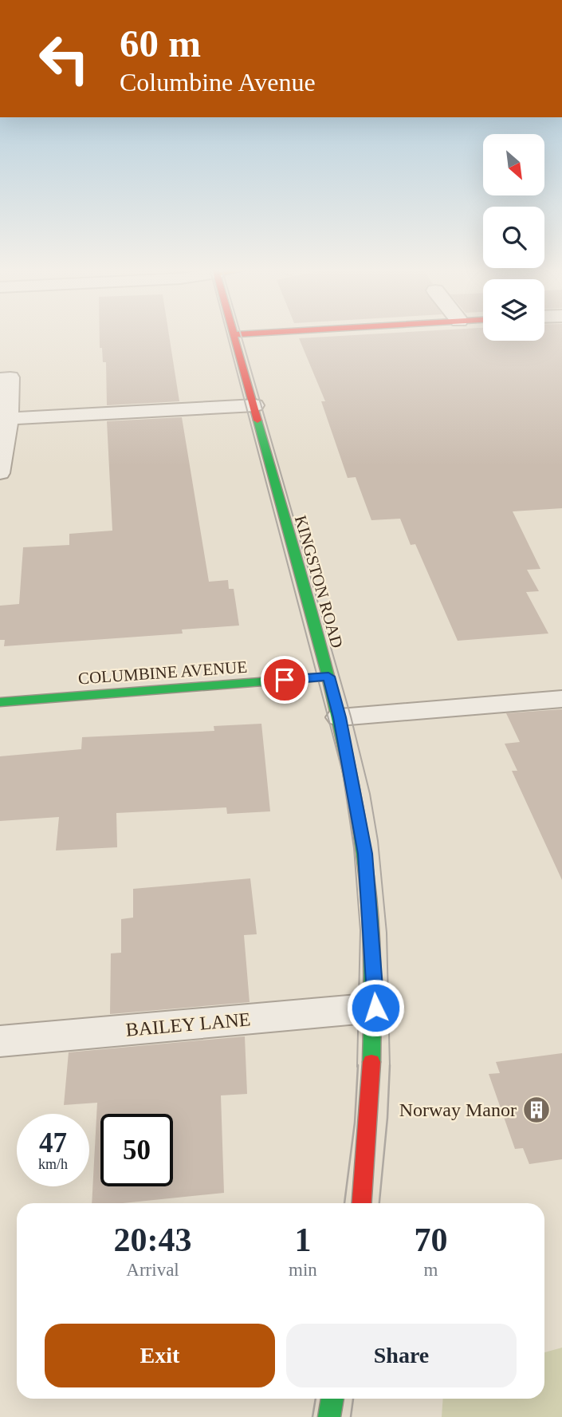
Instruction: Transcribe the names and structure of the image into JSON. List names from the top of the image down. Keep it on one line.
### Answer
{"streets":{"main road":["KINGSTON ROAD","COLUMBINE AVENUE"],"lane":["BAILEY LANE"]},"crossings":[["KINGSTON ROAD","COLUMBINE AVENUE"],["KINGSTON ROAD","BAILEY LANE"]],"places":{"building":["Norway Manor"]},"north":"bottom right","page":{"turn":["60 m","Columbine Avenue"],"speed":"47 km/h","limit":"50","eta":["20:43","Arrival","1","min","70","m"],"buttons":["Exit","Share"]}}
